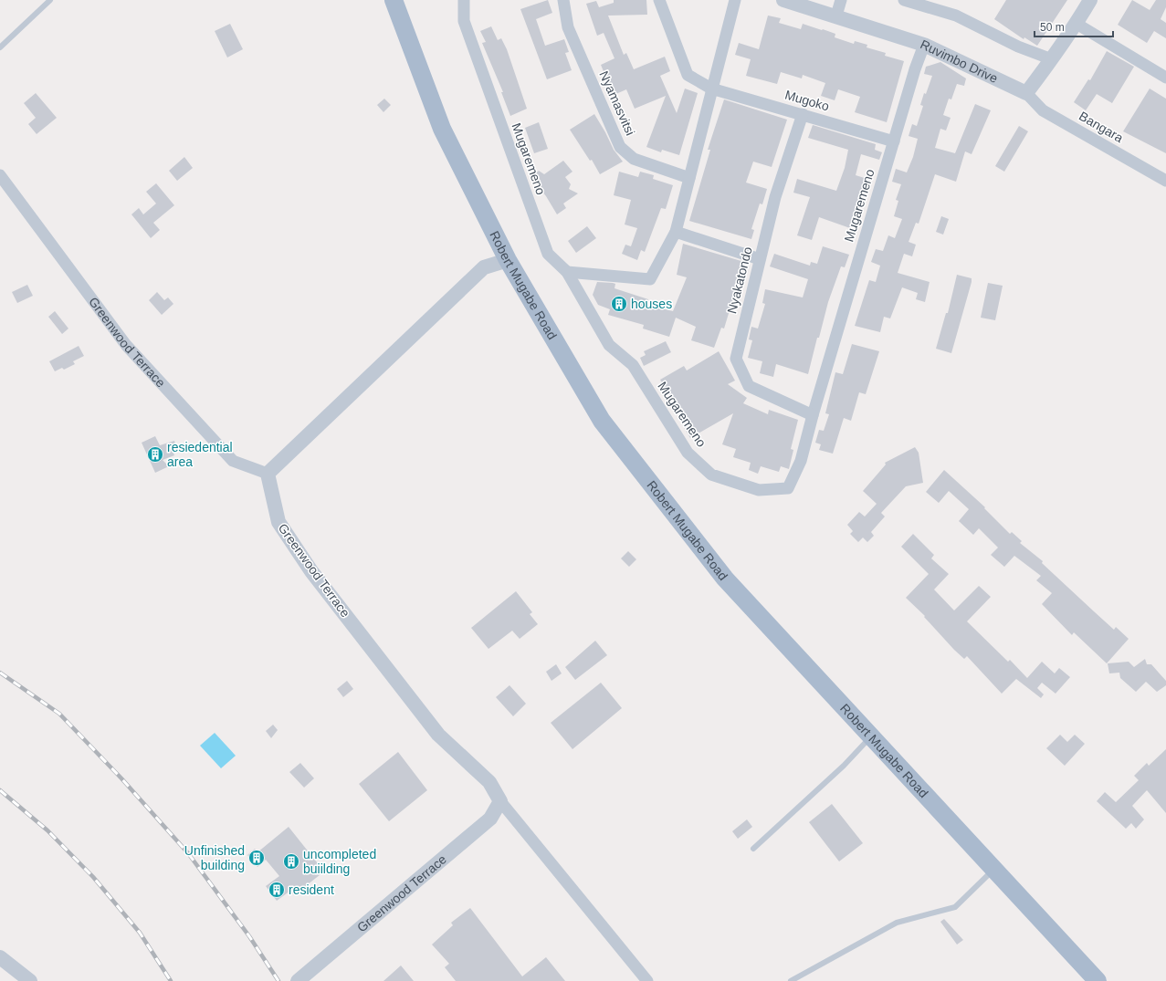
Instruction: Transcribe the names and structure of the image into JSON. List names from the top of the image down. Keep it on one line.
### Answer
{"streets":{"main road":["Robert Mugabe Road"],"street":["Ruvimbo Drive","Mugoko","Nyamasvitsi","Bangara","Mugaremeno","Nyakatondo","Greenwood Terrace"]},"crossings":[["Ruvimbo Drive","Bangara"],["Ruvimbo Drive","Mugaremeno"],["Mugoko","Mugaremeno"],["Mugoko","Nyakatondo"],["Mugaremeno","Nyakatondo"]],"places":{"building":["houses","resiedential area","Unfinished building","uncompleted buiilding","resident"]},"scale_bar":"50 m"}
